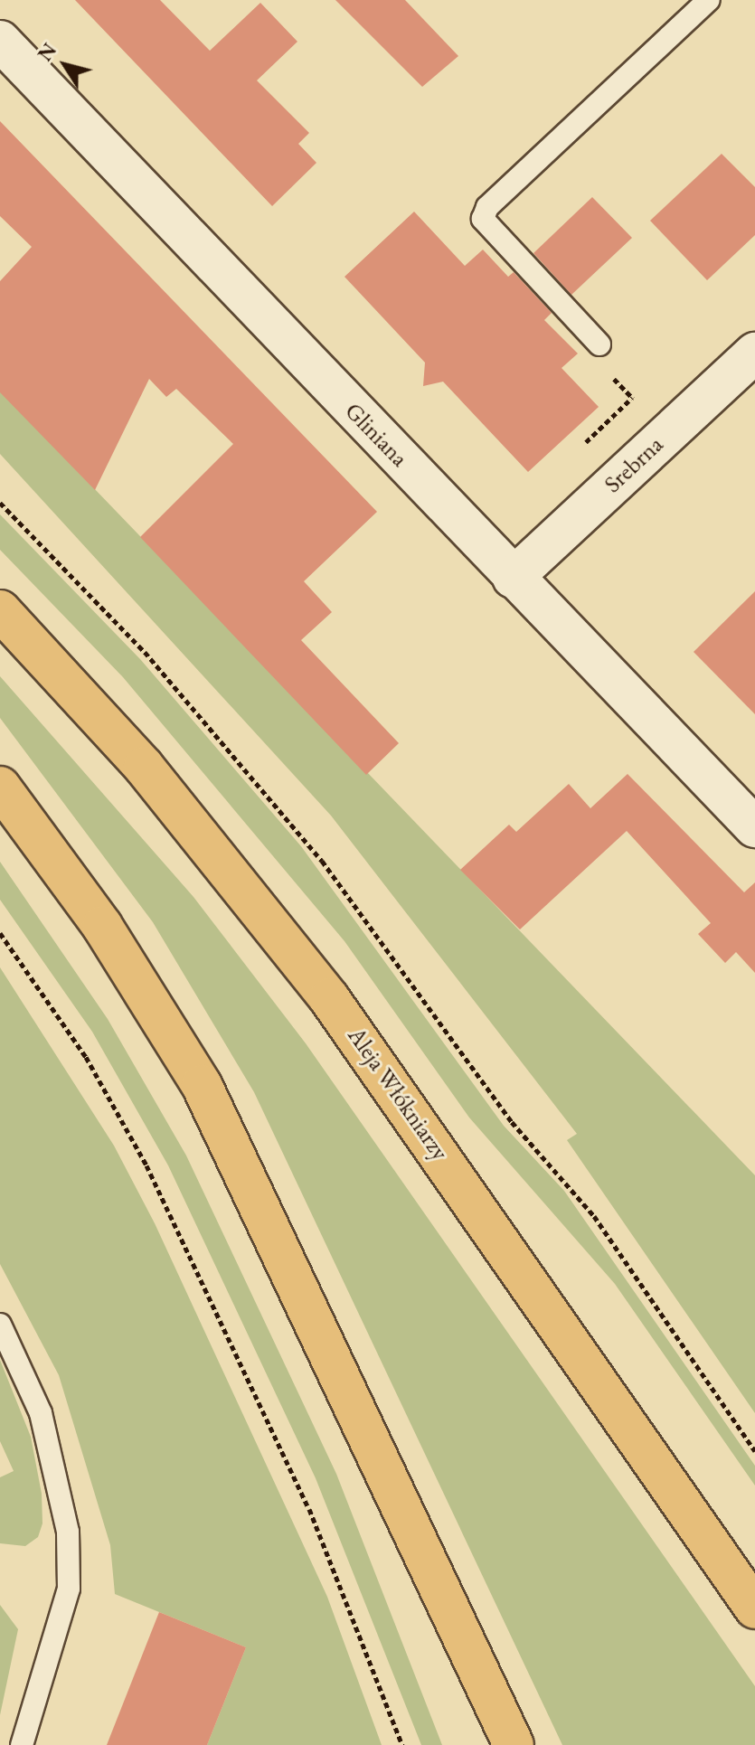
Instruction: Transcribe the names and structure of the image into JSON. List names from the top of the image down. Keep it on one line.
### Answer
{"streets":{"main road":["Aleja Włókniarzy"],"street":["Gliniana","Srebrna"]},"crossings":[["Gliniana","Srebrna"]],"north":"top left"}
